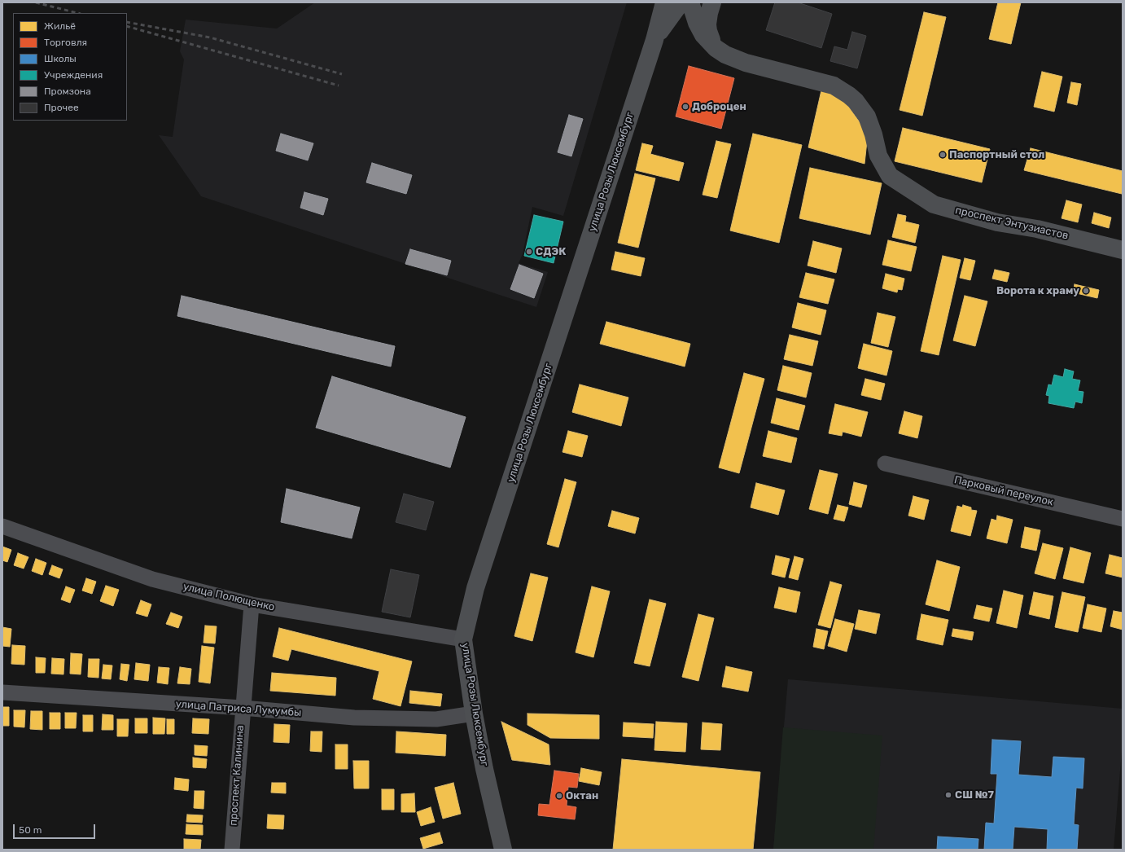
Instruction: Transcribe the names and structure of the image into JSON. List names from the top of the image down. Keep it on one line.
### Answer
{"streets":{"main road":["улица Розы Люксембург","проспект Энтузиастов"],"street":["Парковый переулок","улица Полющенко","улица Патриса Лумумбы","проспект Калинина"]},"crossings":[["улица Розы Люксембург","улица Полющенко"],["улица Розы Люксембург","улица Патриса Лумумбы"],["улица Полющенко","проспект Калинина"],["улица Патриса Лумумбы","проспект Калинина"]],"places":["Доброцен","Паспортный стол","СДЭК","Ворота к храму","СШ №7","Октан"],"legend":["Жильё","Торговля","Школы","Учреждения","Промзона","Прочее"],"scale_bar":"50 m"}
